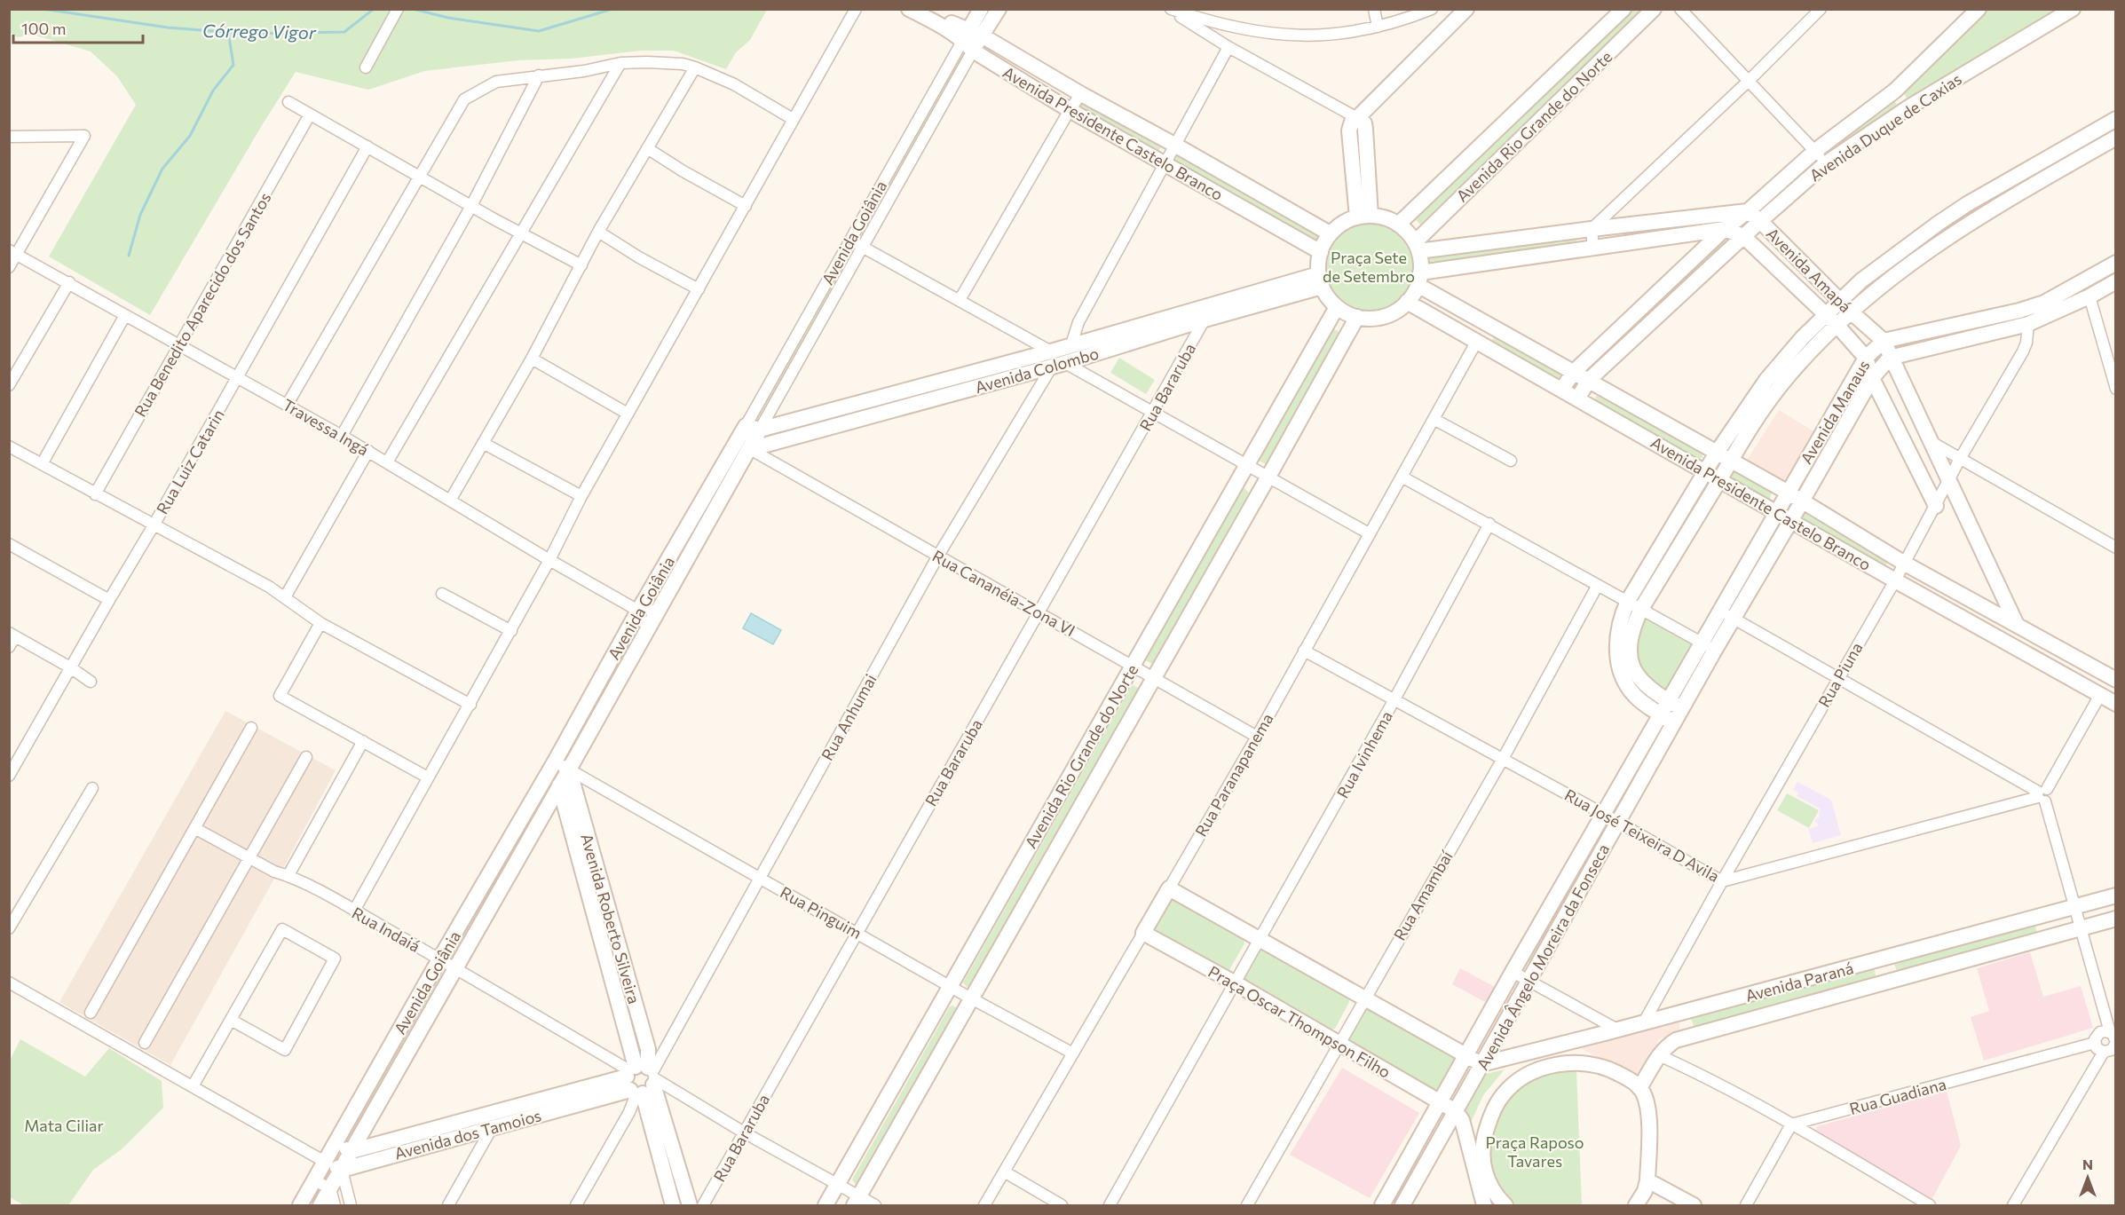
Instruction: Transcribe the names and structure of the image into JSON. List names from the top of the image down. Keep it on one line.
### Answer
{"streets":{"street":["Avenida Rio Grande do Norte","Avenida Duque de Caxias","Avenida Presidente Castelo Branco","Avenida Goiânia","Avenida Amapá","Rua Benedito Aparecido dos Santos","Avenida Colombo","Rua Bararuba","Avenida Manaus","Travessa Ingá","Rua Luiz Catarin","Rua Cananéia-Zona VI","Rua Piuna","Rua Anhumai","Rua Ivinhema","Rua Paranapanema","Rua José Teixeira D Avila","Rua Amambaí","Rua Pinguim","Avenida Roberto Silveira","Rua Indaiá","Avenida Ângelo Moreira da Fonseca","Avenida Paraná","Praça Oscar Thompson Filho","Rua Guadiana","Avenida dos Tamoios"]},"crossings":[["Avenida Rio Grande do Norte","Avenida Presidente Castelo Branco"],["Avenida Rio Grande do Norte","Avenida Colombo"],["Avenida Rio Grande do Norte","Rua Cananéia-Zona VI"],["Avenida Rio Grande do Norte","Rua Pinguim"],["Avenida Rio Grande do Norte","Rua Indaiá"],["Avenida Duque de Caxias","Avenida Presidente Castelo Branco"],["Avenida Duque de Caxias","Avenida Amapá"],["Avenida Presidente Castelo Branco","Avenida Goiânia"],["Avenida Presidente Castelo Branco","Avenida Amapá"],["Avenida Presidente Castelo Branco","Avenida Colombo"],["Avenida Presidente Castelo Branco","Avenida Manaus"],["Avenida Presidente Castelo Branco","Rua Piuna"],["Avenida Presidente Castelo Branco","Rua Paranapanema"],["Avenida Goiânia","Avenida Colombo"],["Avenida Goiânia","Travessa Ingá"],["Avenida Goiânia","Rua Cananéia-Zona VI"],["Avenida Goiânia","Rua Pinguim"],["Avenida Goiânia","Avenida Roberto Silveira"],["Avenida Goiânia","Rua Indaiá"],["Avenida Goiânia","Avenida dos Tamoios"],["Avenida Amapá","Avenida Manaus"],["Avenida Amapá","Rua Piuna"],["Rua Benedito Aparecido dos Santos","Travessa Ingá"],["Avenida Colombo","Rua Bararuba"],["Avenida Colombo","Rua Cananéia-Zona VI"],["Avenida Colombo","Rua Anhumai"],["Rua Bararuba","Rua Cananéia-Zona VI"],["Rua Bararuba","Rua Pinguim"],["Rua Bararuba","Rua Indaiá"],["Avenida Manaus","Rua Piuna"],["Travessa Ingá","Rua Luiz Catarin"],["Rua Cananéia-Zona VI","Rua Anhumai"],["Rua Cananéia-Zona VI","Rua Paranapanema"],["Rua Piuna","Rua José Teixeira D Avila"],["Rua Piuna","Avenida Paraná"],["Rua Anhumai","Rua Pinguim"],["Rua Anhumai","Avenida Roberto Silveira"],["Rua Anhumai","Rua Indaiá"],["Rua Anhumai","Avenida dos Tamoios"],["Rua Ivinhema","Rua José Teixeira D Avila"],["Rua Ivinhema","Praça Oscar Thompson Filho"],["Rua Paranapanema","Rua José Teixeira D Avila"],["Rua Paranapanema","Rua Pinguim"],["Rua Paranapanema","Praça Oscar Thompson Filho"],["Rua José Teixeira D Avila","Rua Amambaí"],["Rua José Teixeira D Avila","Avenida Ângelo Moreira da Fonseca"],["Rua Amambaí","Praça Oscar Thompson Filho"],["Rua Pinguim","Avenida Roberto Silveira"],["Avenida Roberto Silveira","Rua Indaiá"],["Avenida Roberto Silveira","Avenida dos Tamoios"],["Rua Indaiá","Avenida dos Tamoios"],["Avenida Ângelo Moreira da Fonseca","Avenida Paraná"],["Avenida Ângelo Moreira da Fonseca","Praça Oscar Thompson Filho"]],"water":["Córrego Vigor"],"parks":["Praça Sete de Setembro","Mata Ciliar","Praça Raposo Tavares"],"scale_bar":"100 m","north":"top"}
